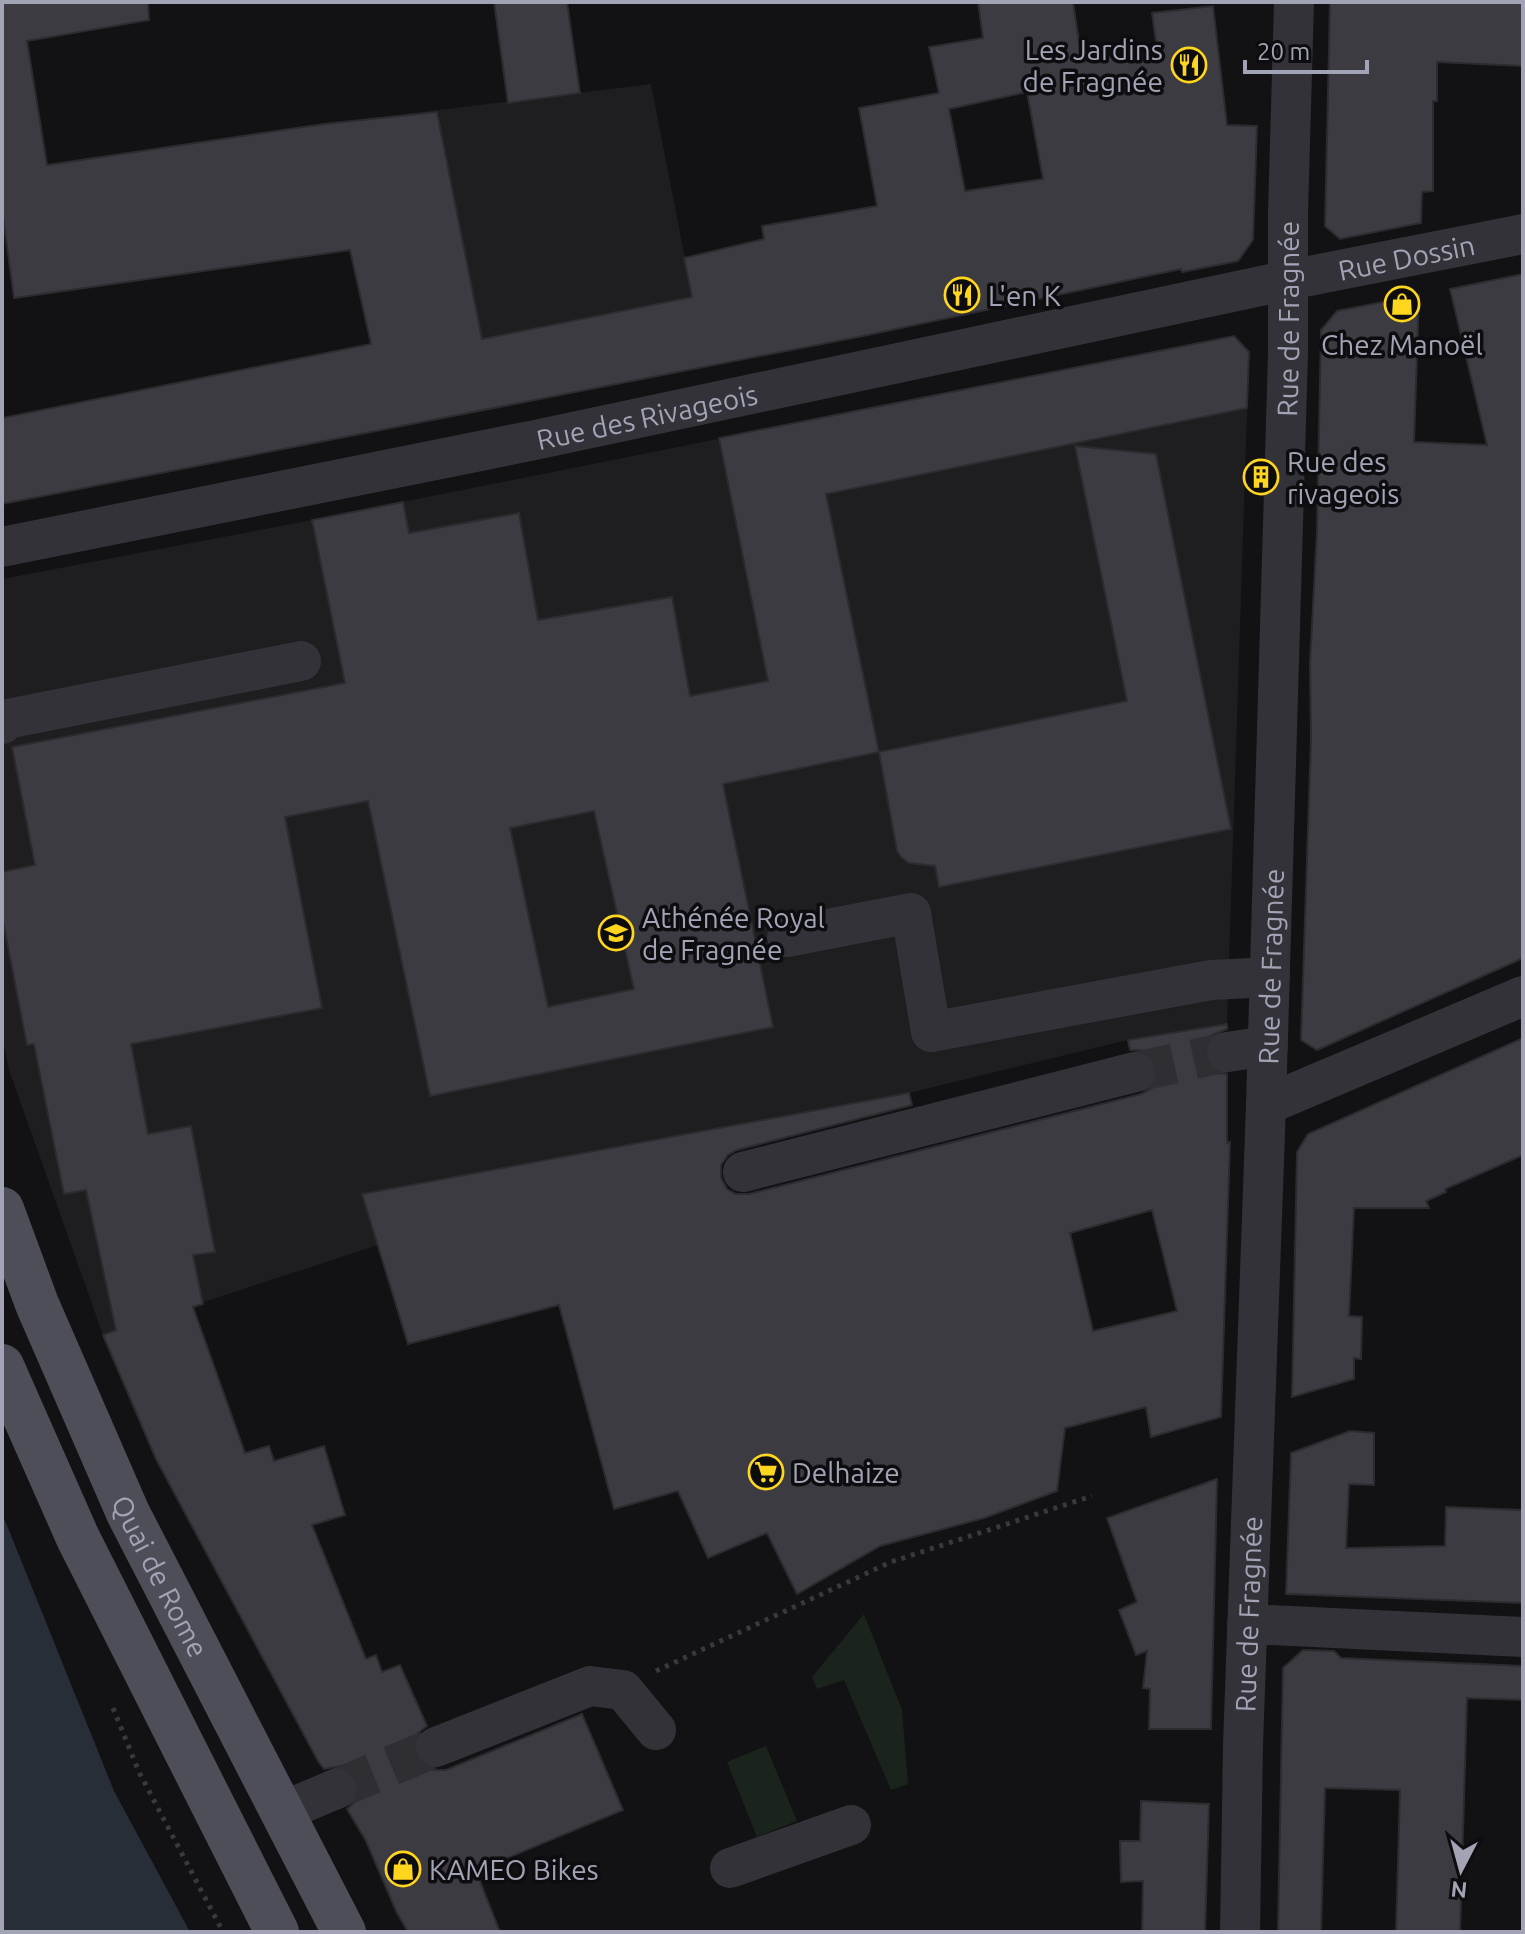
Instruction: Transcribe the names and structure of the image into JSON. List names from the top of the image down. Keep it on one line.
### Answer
{"streets":{"main road":["Quai de Rome"],"street":["Rue Dossin","Rue de Fragnée","Rue des Rivageois"]},"crossings":[["Rue Dossin","Rue de Fragnée"],["Rue Dossin","Rue des Rivageois"],["Rue de Fragnée","Rue des Rivageois"]],"places":{"restaurant":["Les Jardins de Fragnée","L'en K"],"shop":["Chez Manoël","KAMEO Bikes"],"building":["Rue des rivageois"],"school or university":["Athénée Royal de Fragnée"],"supermarket":["Delhaize"]},"scale_bar":"20 m","north":"bottom"}
